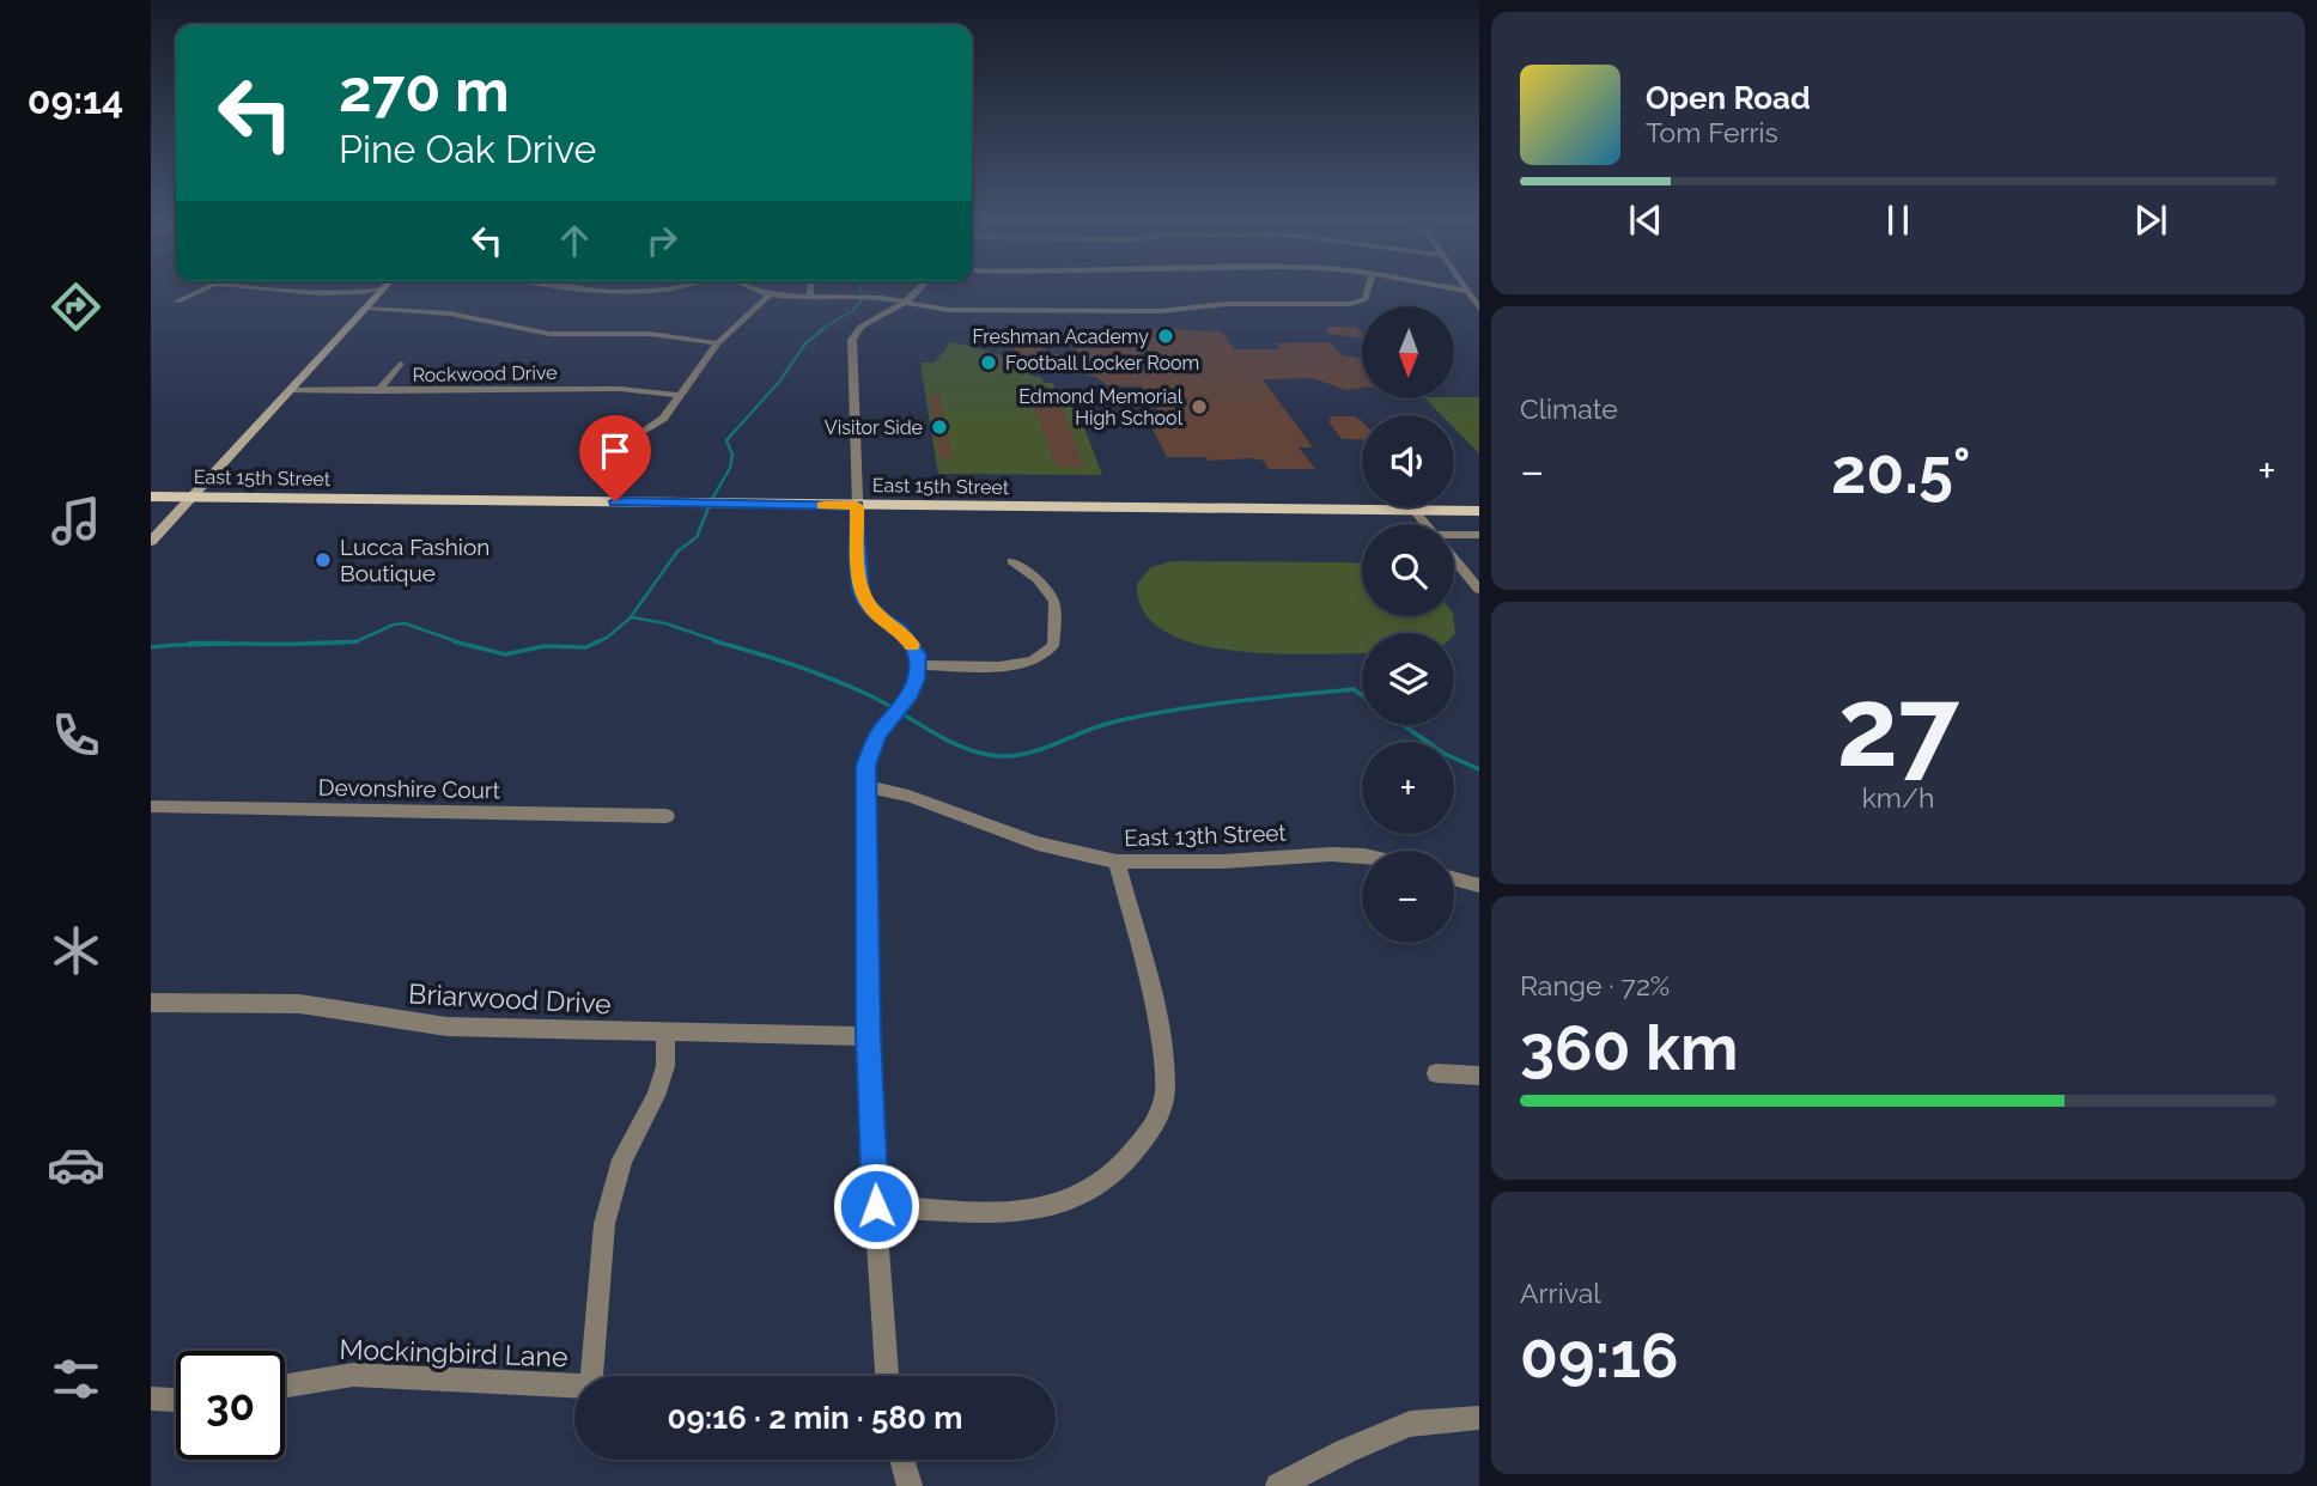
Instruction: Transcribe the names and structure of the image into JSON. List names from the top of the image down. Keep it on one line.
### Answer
{"streets":{"main road":["East 15th Street"],"street":["Rockwood Drive","Devonshire Court","East 13th Street","Briarwood Drive","Mockingbird Lane"]},"places":["Freshman Academy","Football Locker Room","Edmond Memorial High School","Visitor Side","Lucca Fashion Boutique"],"north":"bottom","page":{"tabs":"09:14","turn":["270 m","Pine Oak Drive"],"song":["Open Road","Tom Ferris"],"map_buttons":["+","−"],"tile":["Climate",["27","km/h"],["Range · 72%","360 km"],["Arrival","09:16"]],"heat":["−","20.5°","+"],"limit":"30","trip":"09:16 · 2 min · 580 m"}}
